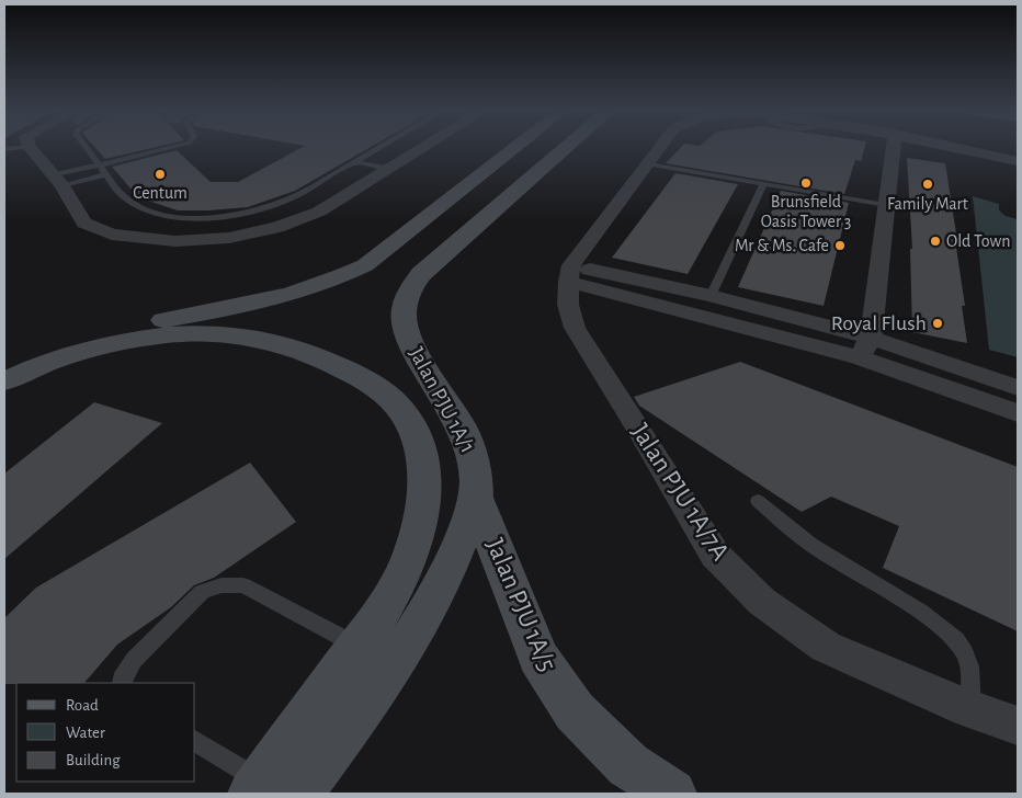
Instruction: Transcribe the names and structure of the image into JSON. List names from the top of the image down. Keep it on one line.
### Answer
{"streets":{"main road":["Jalan PJU 1A/1","Jalan PJU 1A/5"],"street":["Jalan PJU 1A/7A"]},"crossings":[["Jalan PJU 1A/1","Jalan PJU 1A/5"]],"places":["Centum","Brunsfield Oasis Tower 3","Family Mart","Old Town","Mr & Ms. Cafe","Royal Flush"],"legend":["Road","Water","Building"]}
